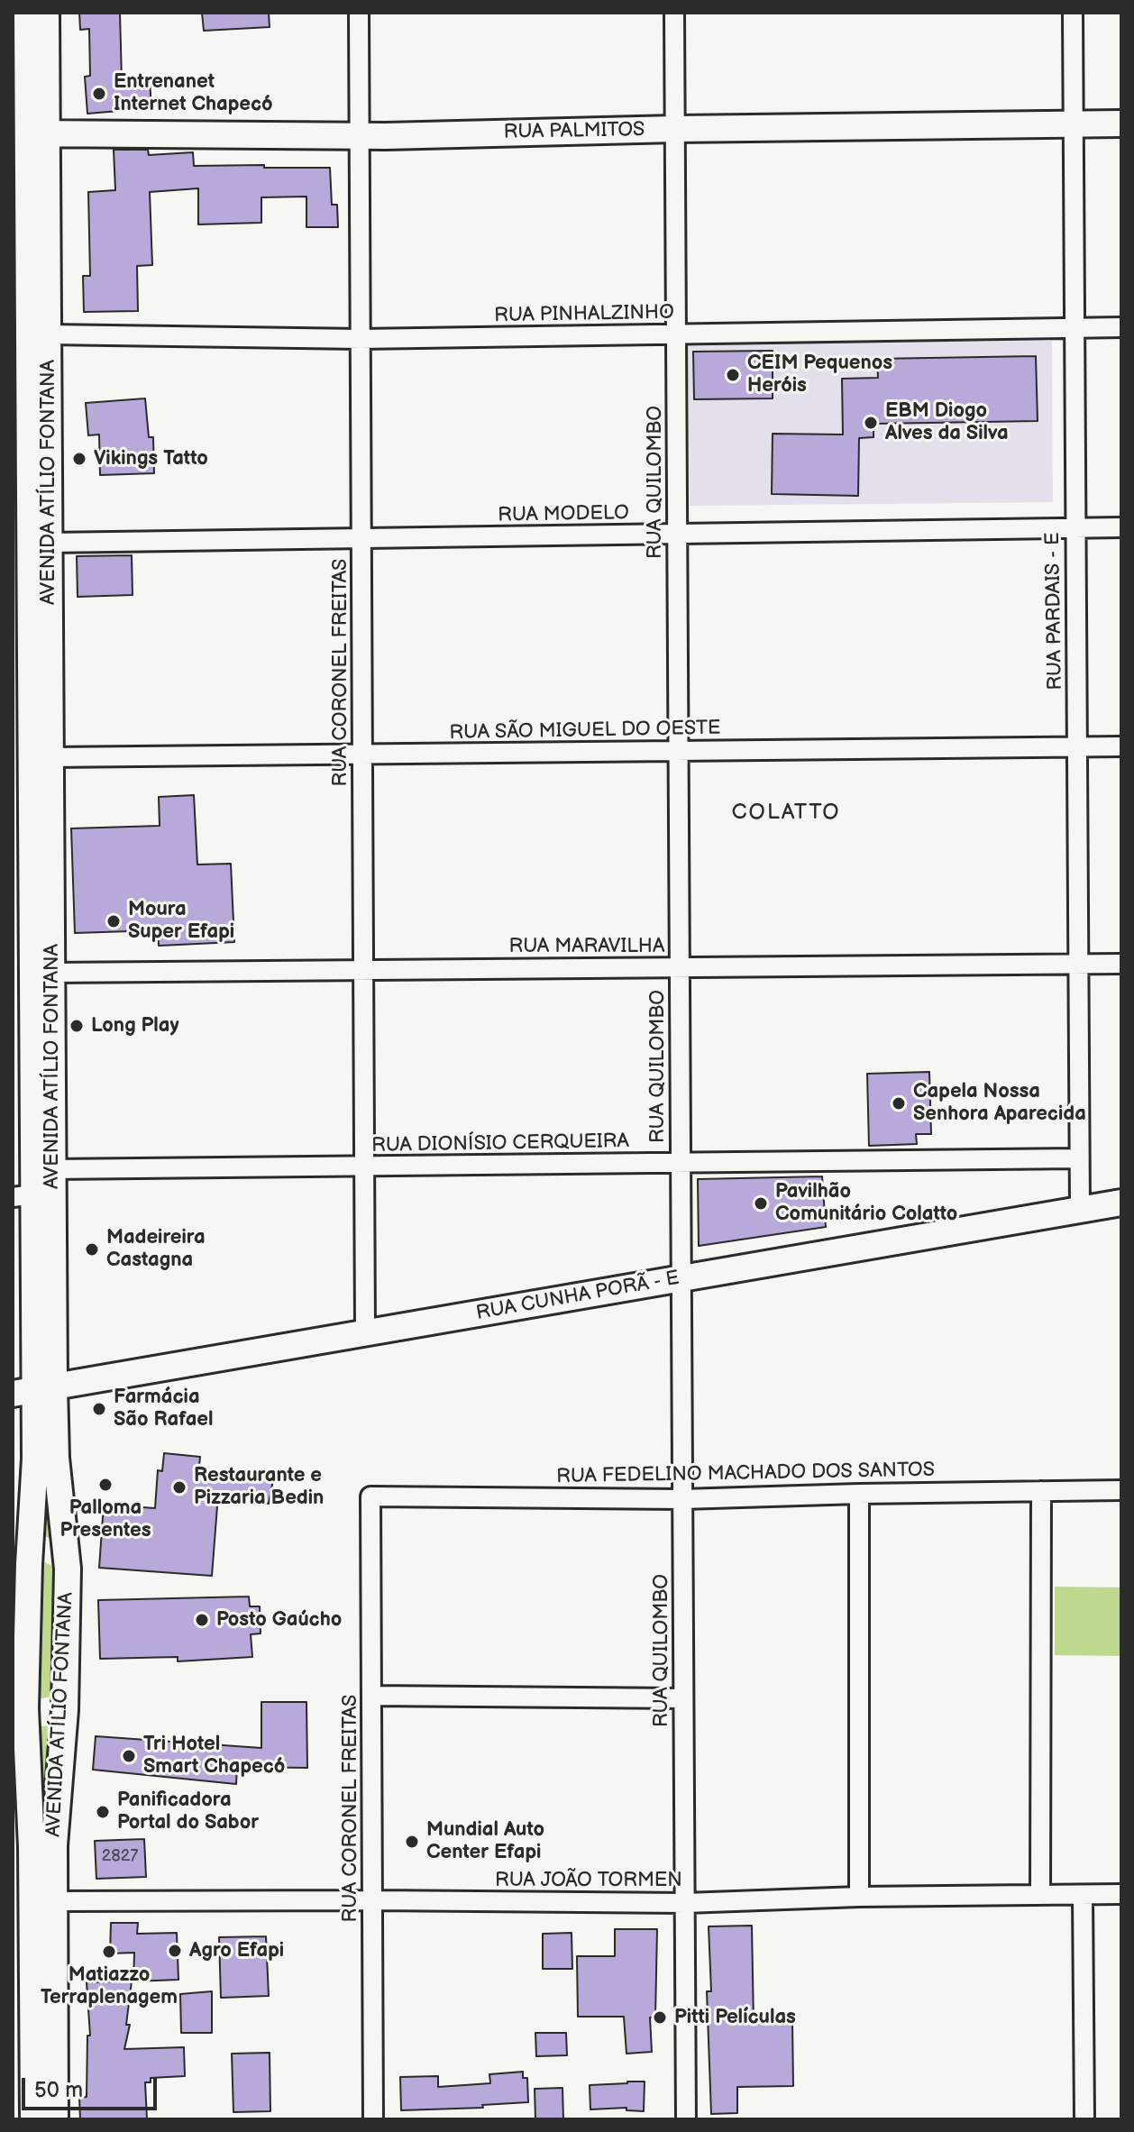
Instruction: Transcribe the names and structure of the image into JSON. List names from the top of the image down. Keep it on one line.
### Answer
{"streets":{"main road":["RUA PALMITOS","AVENIDA ATÍLIO FONTANA","RUA CUNHA PORÃ - E"],"street":["RUA PINHALZINHO","RUA QUILOMBO","RUA MODELO","RUA PARDAIS - E","RUA CORONEL FREITAS","RUA SÃO MIGUEL DO OESTE","RUA MARAVILHA","RUA DIONÍSIO CERQUEIRA","RUA FEDELINO MACHADO DOS SANTOS","RUA JOÃO TORMEN"]},"crossings":[["RUA PALMITOS","AVENIDA ATÍLIO FONTANA"],["RUA PALMITOS","RUA QUILOMBO"],["RUA PALMITOS","RUA PARDAIS - E"],["RUA PALMITOS","RUA CORONEL FREITAS"],["RUA PINHALZINHO","AVENIDA ATÍLIO FONTANA"],["RUA PINHALZINHO","RUA QUILOMBO"],["RUA PINHALZINHO","RUA PARDAIS - E"],["RUA PINHALZINHO","RUA CORONEL FREITAS"],["AVENIDA ATÍLIO FONTANA","RUA MODELO"],["AVENIDA ATÍLIO FONTANA","RUA SÃO MIGUEL DO OESTE"],["AVENIDA ATÍLIO FONTANA","RUA MARAVILHA"],["AVENIDA ATÍLIO FONTANA","RUA DIONÍSIO CERQUEIRA"],["AVENIDA ATÍLIO FONTANA","RUA CUNHA PORÃ - E"],["AVENIDA ATÍLIO FONTANA","RUA JOÃO TORMEN"],["RUA QUILOMBO","RUA MODELO"],["RUA QUILOMBO","RUA SÃO MIGUEL DO OESTE"],["RUA QUILOMBO","RUA MARAVILHA"],["RUA QUILOMBO","RUA DIONÍSIO CERQUEIRA"],["RUA QUILOMBO","RUA CUNHA PORÃ - E"],["RUA QUILOMBO","RUA FEDELINO MACHADO DOS SANTOS"],["RUA QUILOMBO","RUA JOÃO TORMEN"],["RUA MODELO","RUA PARDAIS - E"],["RUA MODELO","RUA CORONEL FREITAS"],["RUA PARDAIS - E","RUA SÃO MIGUEL DO OESTE"],["RUA PARDAIS - E","RUA MARAVILHA"],["RUA PARDAIS - E","RUA DIONÍSIO CERQUEIRA"],["RUA PARDAIS - E","RUA CUNHA PORÃ - E"],["RUA CORONEL FREITAS","RUA SÃO MIGUEL DO OESTE"],["RUA CORONEL FREITAS","RUA MARAVILHA"],["RUA CORONEL FREITAS","RUA DIONÍSIO CERQUEIRA"],["RUA CORONEL FREITAS","RUA CUNHA PORÃ - E"],["RUA CORONEL FREITAS","RUA FEDELINO MACHADO DOS SANTOS"],["RUA CORONEL FREITAS","RUA JOÃO TORMEN"]],"districts":["COLATTO"],"places":["Entrenanet Internet Chapecó","CEIM Pequenos Heróis","EBM Diogo Alves da Silva","Vikings Tatto","Moura Super Efapi","Long Play","Capela Nossa Senhora Aparecida","Pavilhão Comunitário Colatto","Madeireira Castagna","Farmácia São Rafael","Palloma Presentes","Restaurante e Pizzaria Bedin","Posto Gaúcho","Tri Hotel Smart Chapecó","Panificadora Portal do Sabor","Mundial Auto Center Efapi","Agro Efapi","Matiazzo Terraplenagem","Pitti Películas"],"house_numbers":["2827"],"scale_bar":"50 m"}
